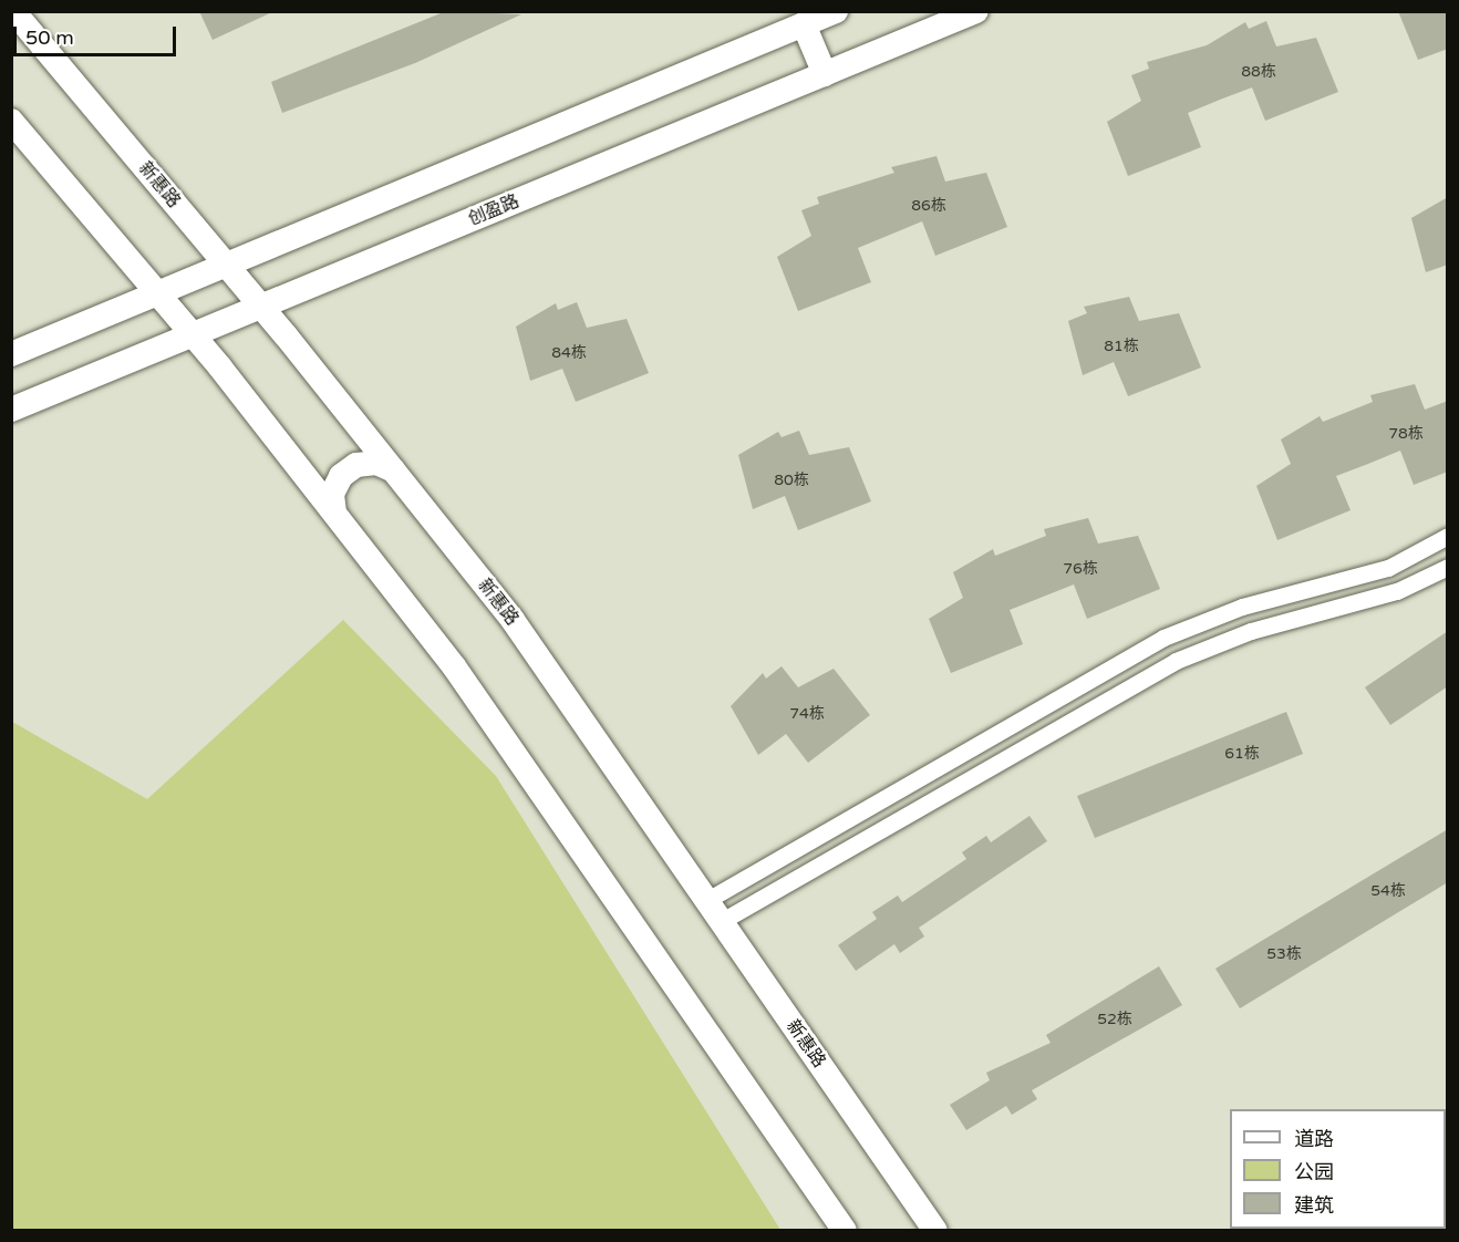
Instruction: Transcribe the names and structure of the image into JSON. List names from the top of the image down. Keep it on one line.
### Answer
{"streets":{"main road":["新惠路","创盈路"]},"crossings":[["新惠路","创盈路"]],"house_numbers":["88栋","86栋","81栋","84栋","78栋","80栋","76栋","74栋","61栋","54栋","53栋","52栋"],"legend":["道路","公园","建筑"],"scale_bar":"50 m"}
